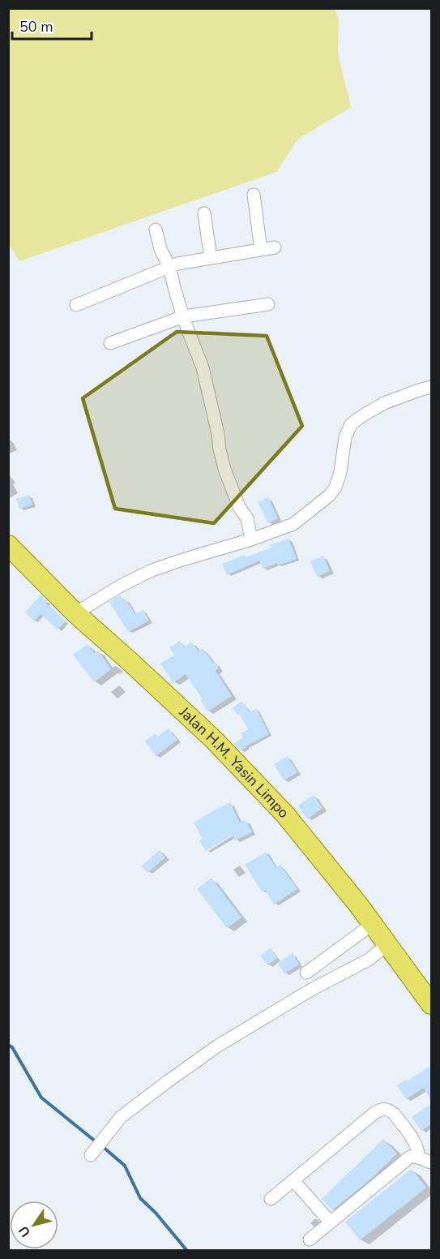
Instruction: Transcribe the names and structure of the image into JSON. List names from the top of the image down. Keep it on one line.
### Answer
{"streets":{"main road":["Jalan H.M. Yasin Limpo"]},"scale_bar":"50 m","north":"bottom left"}
